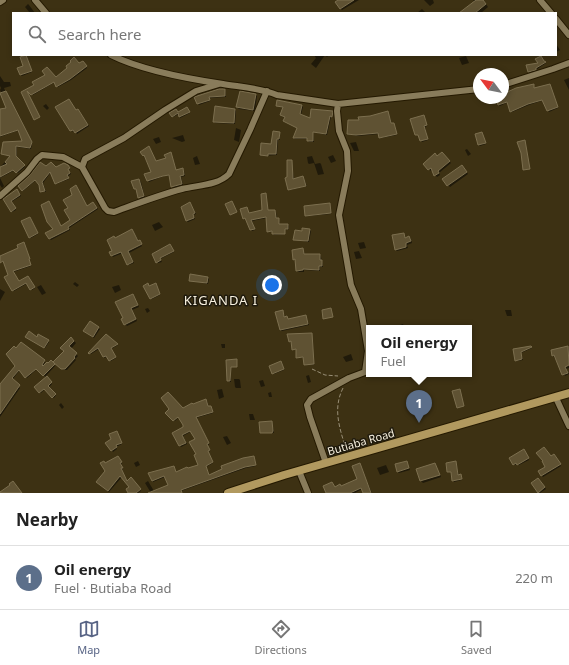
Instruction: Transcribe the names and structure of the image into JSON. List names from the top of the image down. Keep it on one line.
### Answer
{"streets":{"main road":["Butiaba Road"]},"districts":["KIGANDA I"],"north":"top left","page":{"search":"Search here","popup":["Oil energy","Fuel"],"pins":"1","heading":"Nearby","list":[{"mark":"1","name":"Oil energy","note":"Fuel · Butiaba Road","value":"220 m"}],"nav":["Map","Directions","Saved"]}}
